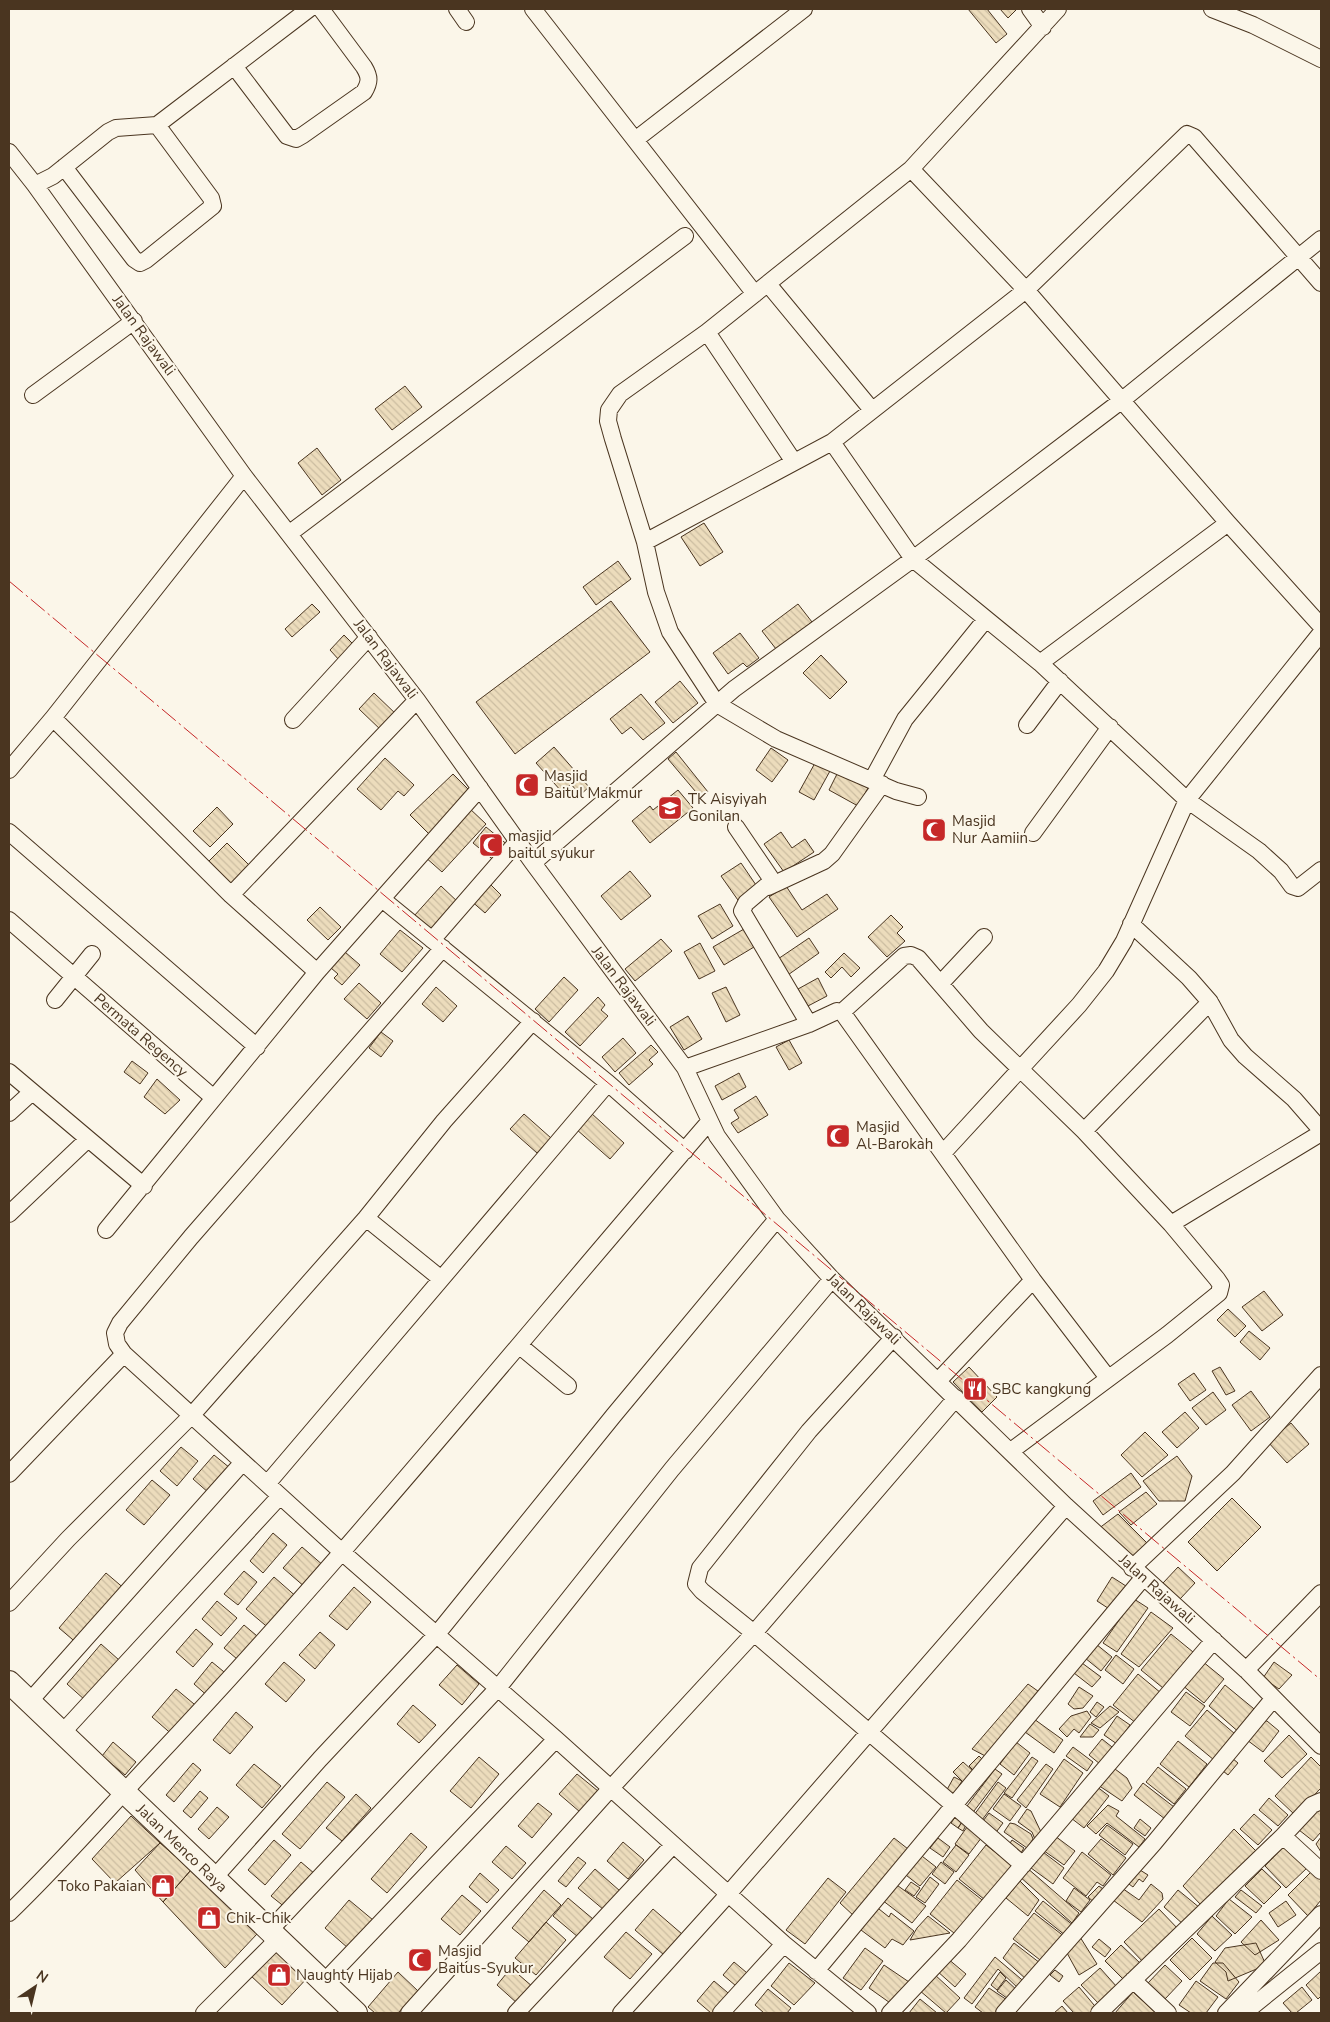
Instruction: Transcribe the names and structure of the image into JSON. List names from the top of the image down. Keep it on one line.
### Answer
{"streets":{"main road":["Jalan Menco Raya"],"street":["Jalan Rajawali","Permata Regency"]},"places":{"mosque":["Masjid Baitul Makmur","Masjid Nur Aamiin","masjid baitul syukur","Masjid Al-Barokah","Masjid Baitus-Syukur"],"school or university":["TK Aisyiyah Gonilan"],"restaurant":["SBC kangkung"],"shop":["Toko Pakaian","Chik-Chik","Naughty Hijab"]},"north":"top right"}
